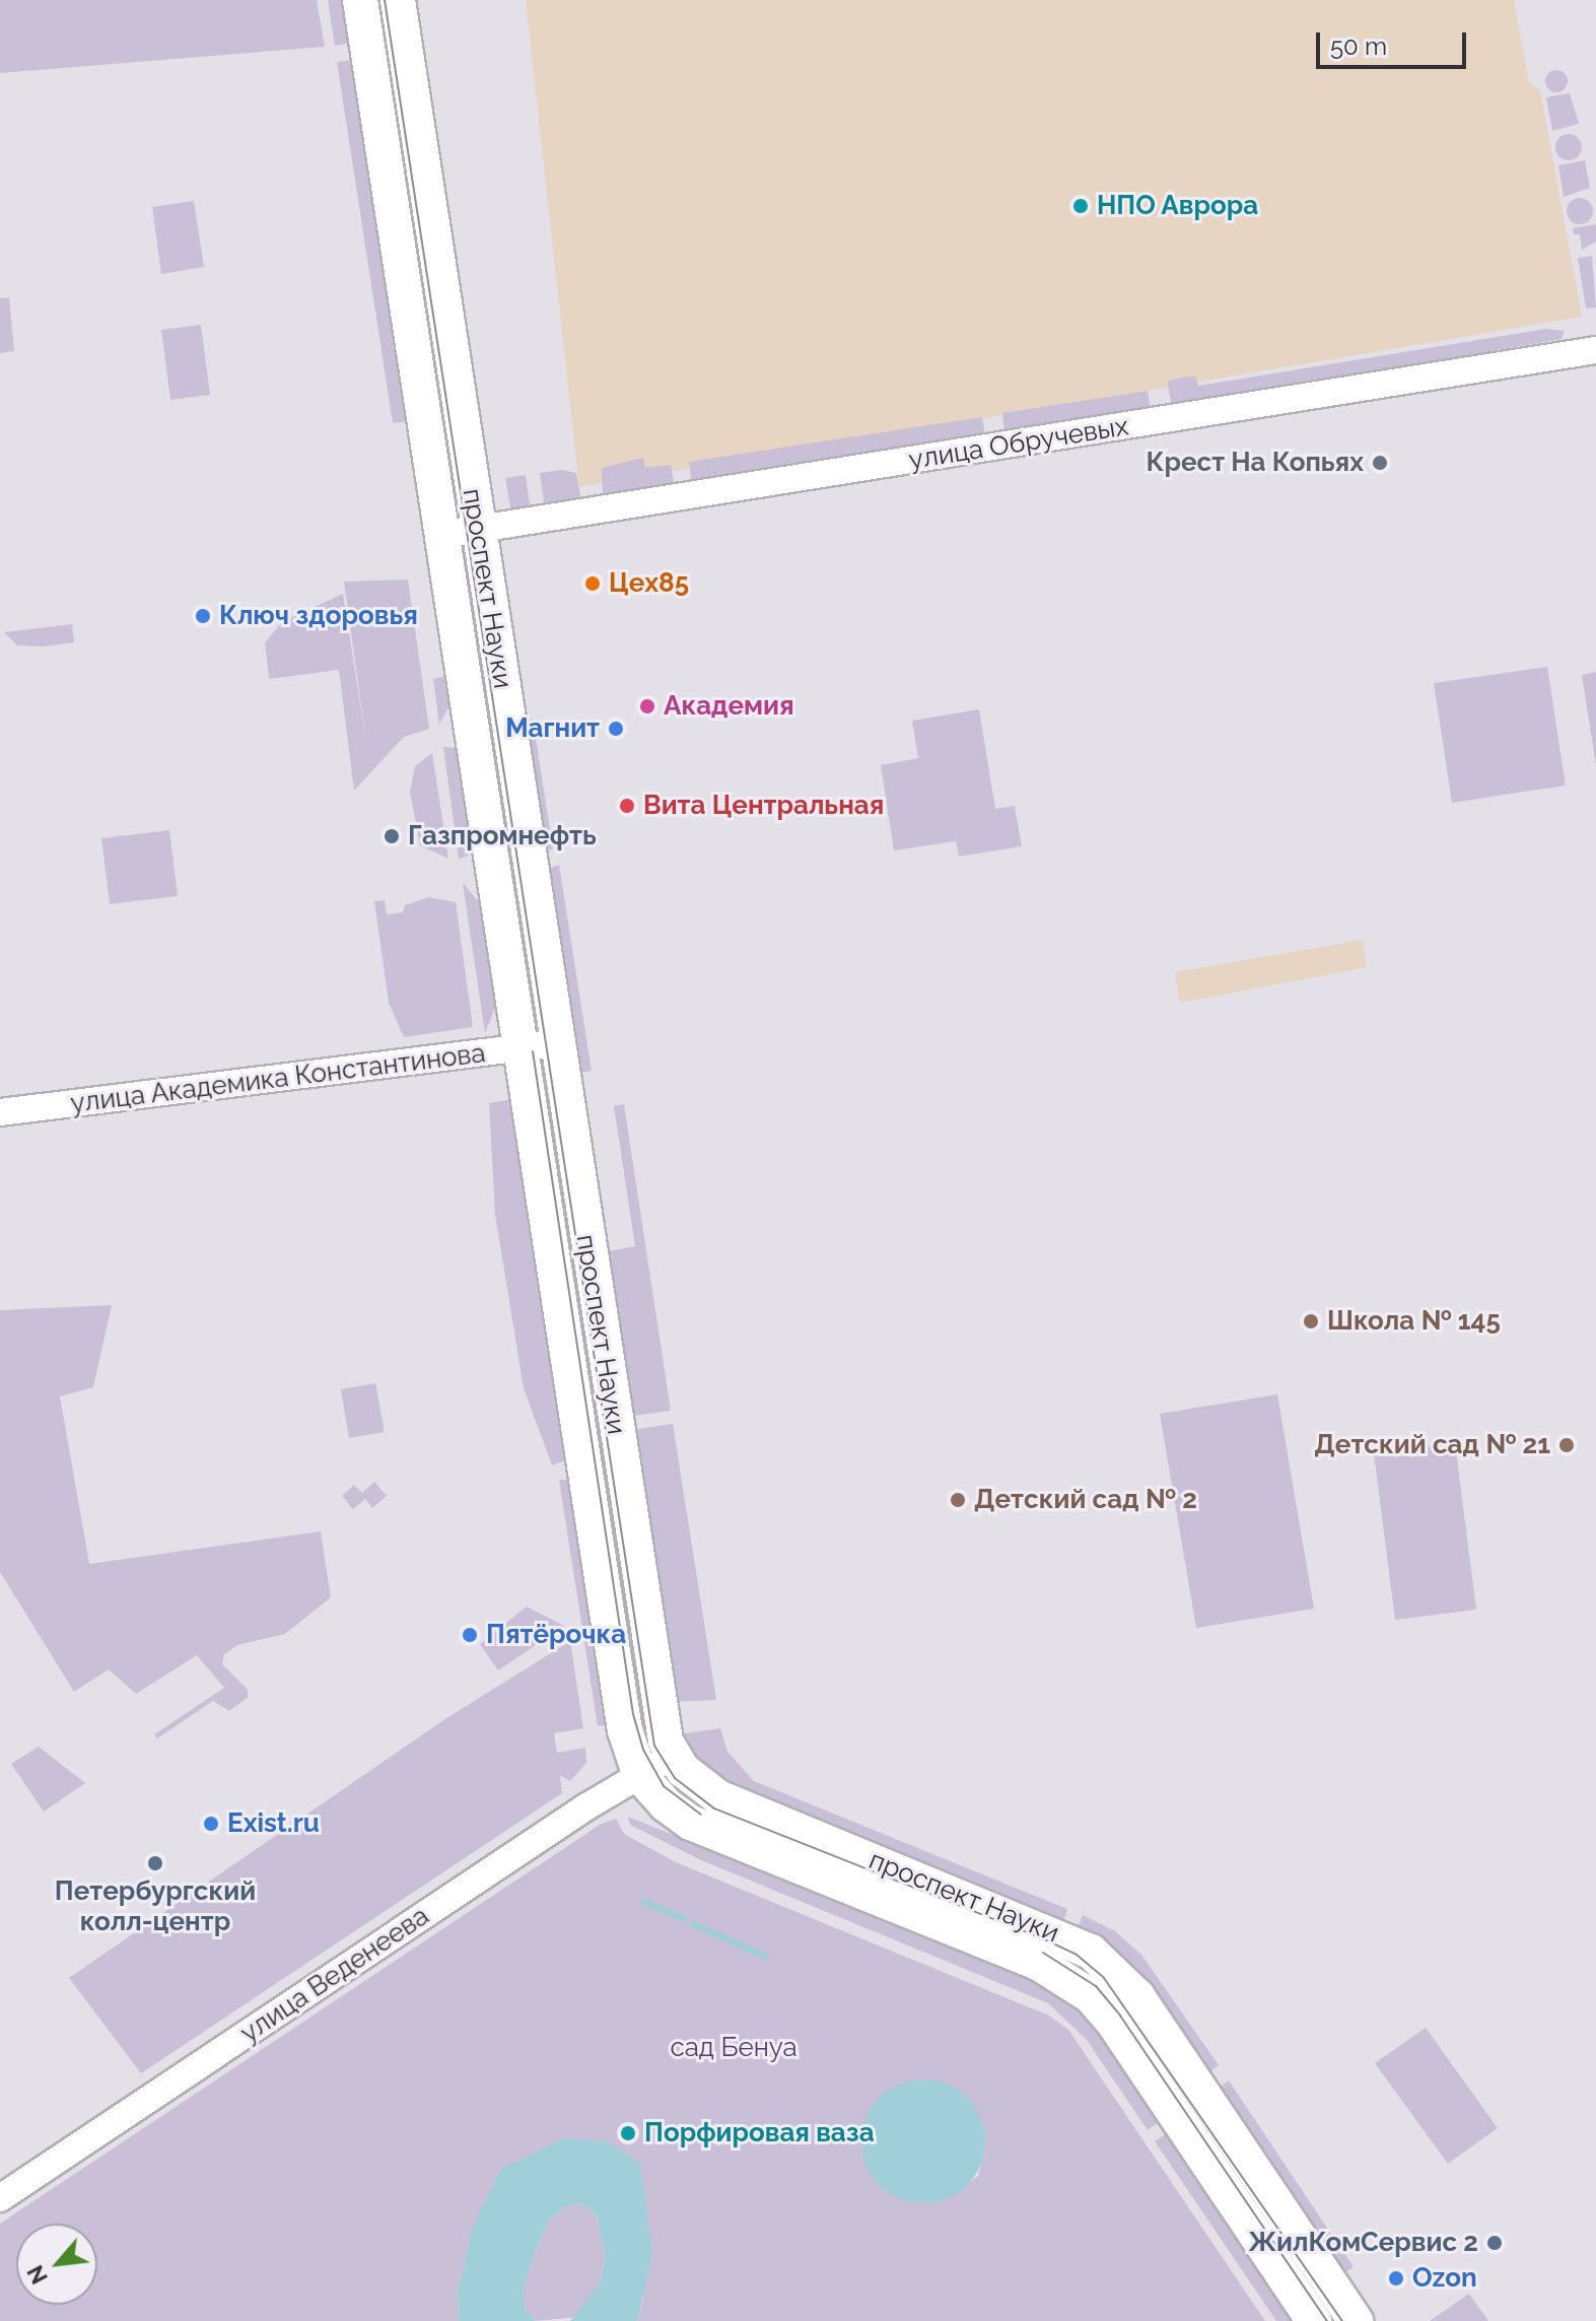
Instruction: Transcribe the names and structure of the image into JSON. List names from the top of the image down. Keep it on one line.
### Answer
{"streets":{"main road":["проспект Науки"],"street":["улица Обручевых","улица Академика Константинова","улица Веденеева"]},"crossings":[["улица Обручевых","проспект Науки"],["проспект Науки","улица Академика Константинова"],["проспект Науки","улица Веденеева"]],"parks":["сад Бенуа"],"places":["НПО Аврора","Крест На Копьях","Цех85","Ключ здоровья","Академия","Магнит","Вита Центральная","Газпромнефть","Школа № 145","Детский сад № 21","Детский сад № 2","Пятёрочка","Exist.ru","Петербургский колл-центр","Порфировая ваза","ЖилКомСервис 2","Ozon"],"scale_bar":"50 m","north":"bottom left"}
